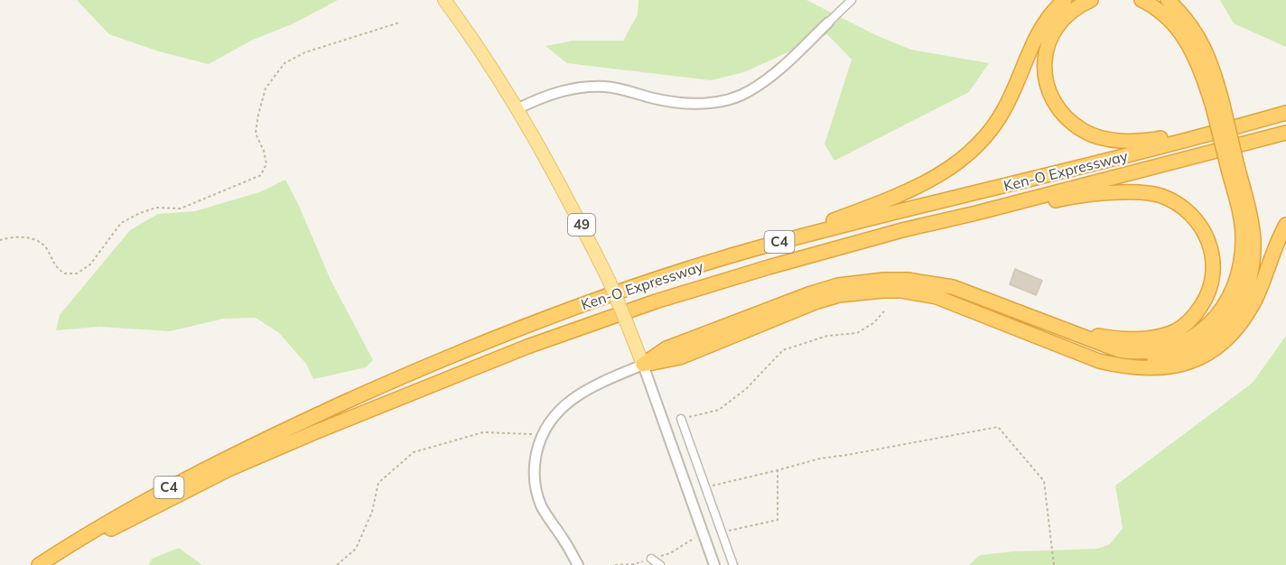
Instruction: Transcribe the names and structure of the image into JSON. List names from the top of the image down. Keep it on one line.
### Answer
{"streets":{"highway":["Ken-O Expressway","C4"],"main road":["49"]}}
